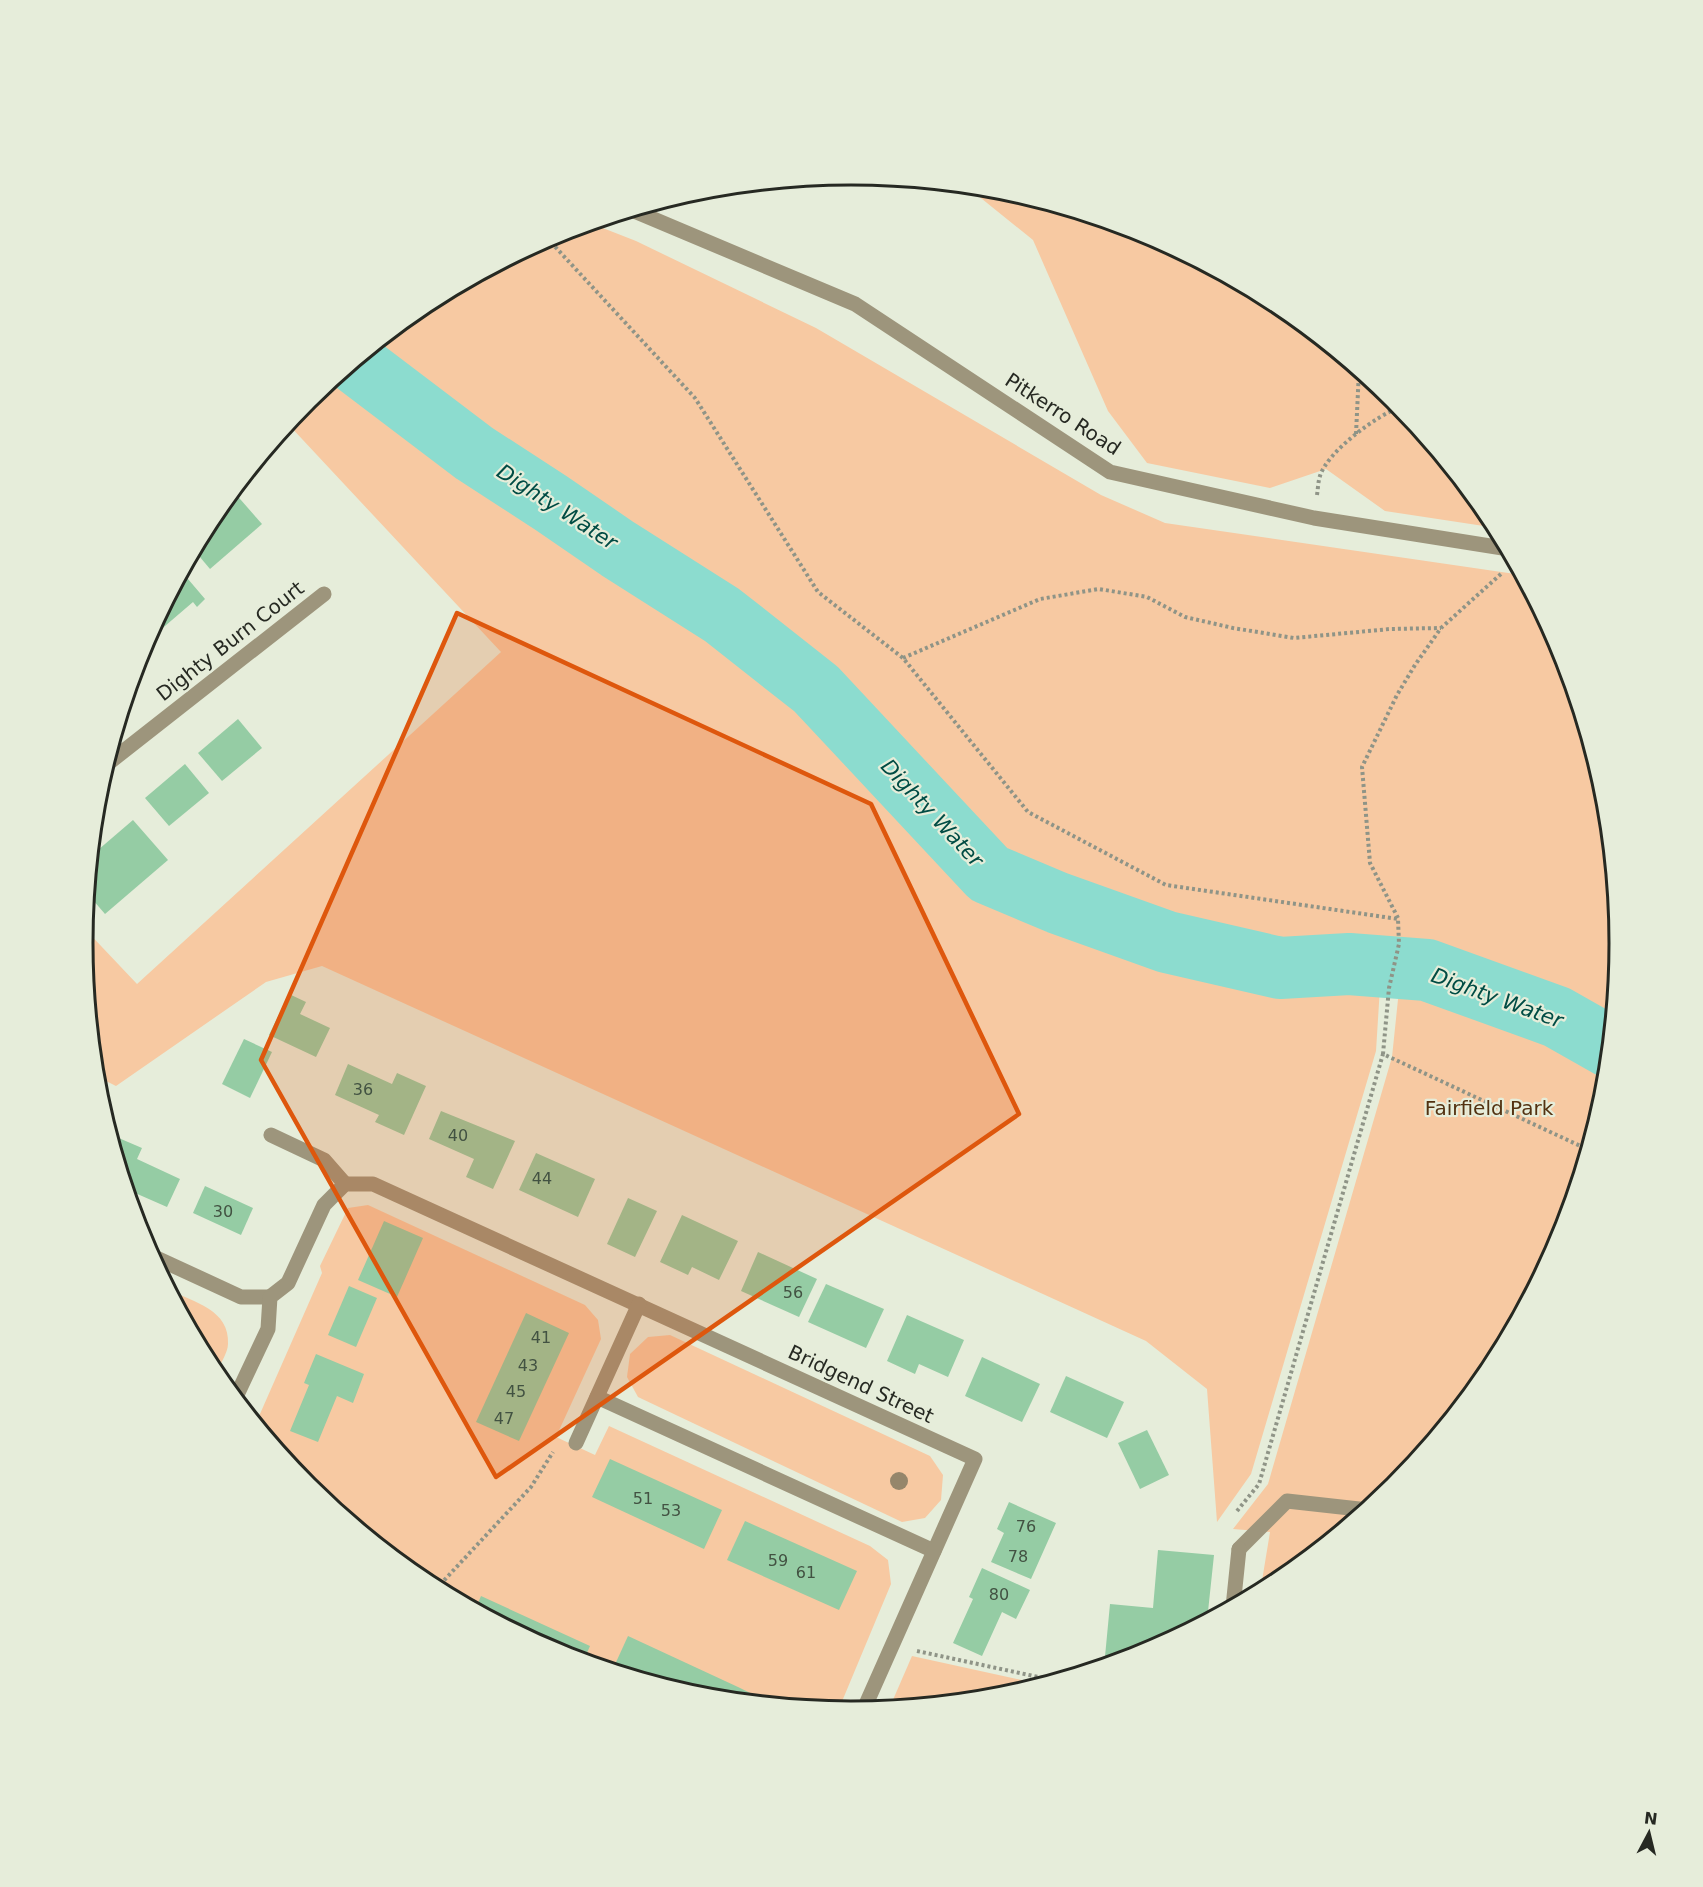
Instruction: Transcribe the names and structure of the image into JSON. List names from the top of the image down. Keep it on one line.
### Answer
{"streets":{"street":["Pitkerro Road","Dighty Burn Court","Bridgend Street"]},"water":["Dighty Water"],"parks":["Fairfield Park"],"house_numbers":["36","40","44","30","56","41","43","45","47","51","53","76","78","59","61","80"],"north":"top"}
